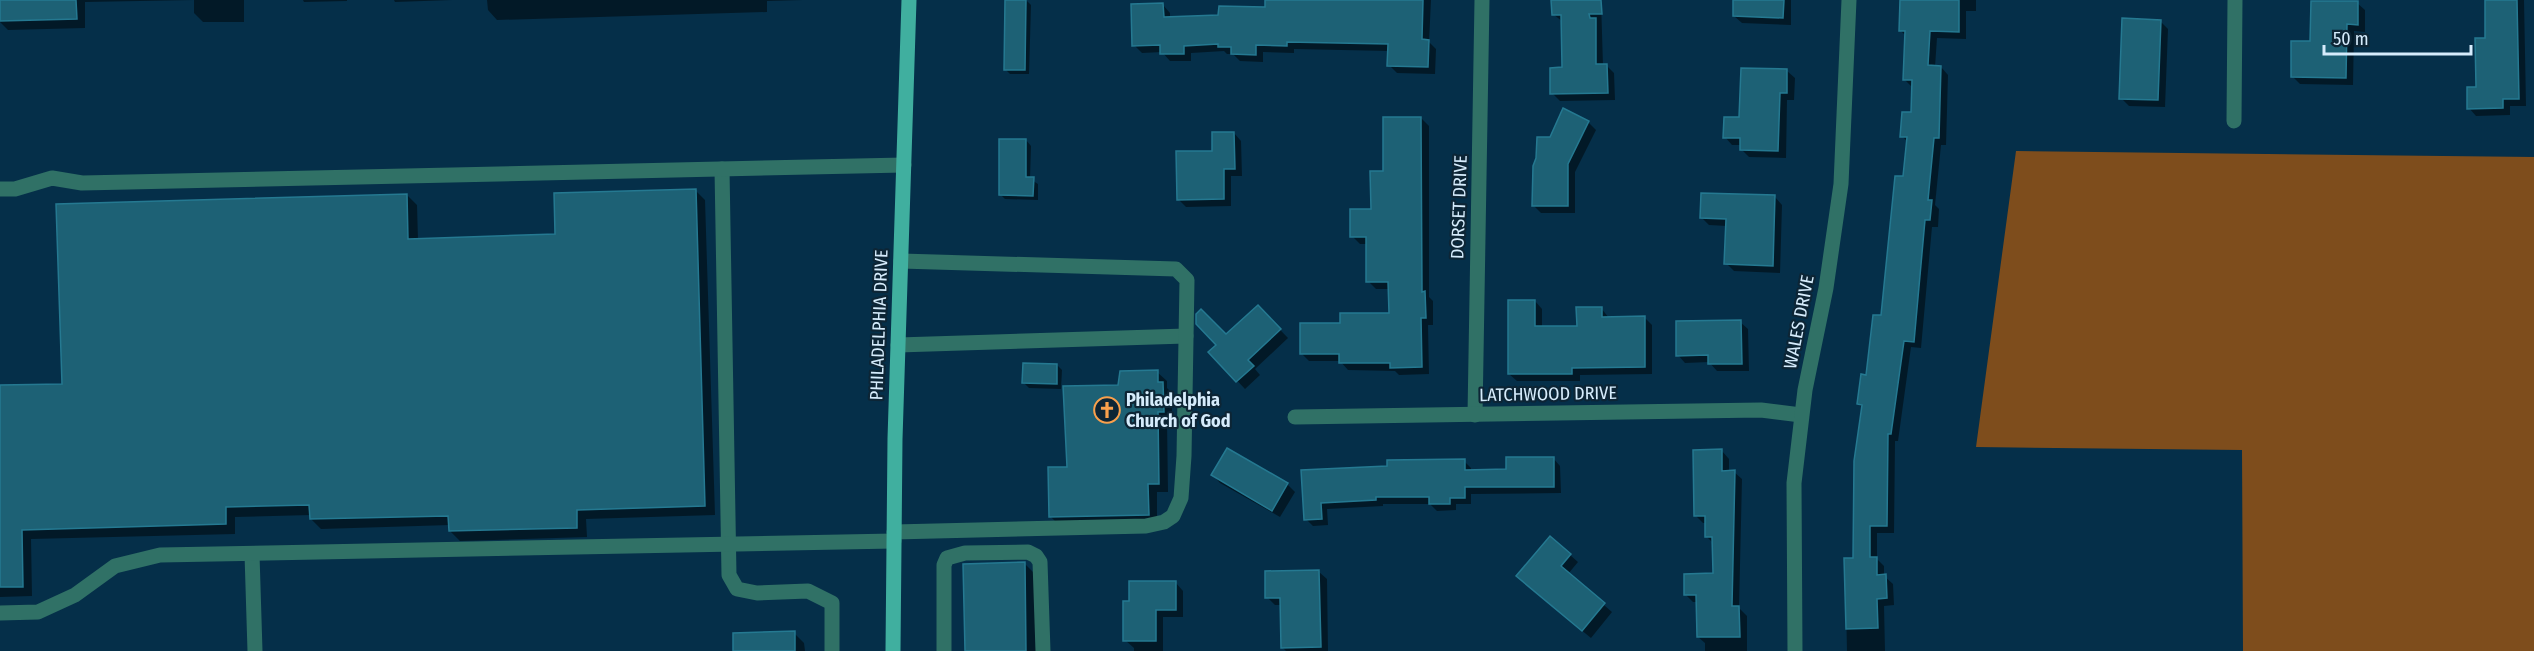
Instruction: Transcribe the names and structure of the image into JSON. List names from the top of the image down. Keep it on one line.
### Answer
{"streets":{"main road":["PHILADELPHIA DRIVE"],"street":["DORSET DRIVE","WALES DRIVE","LATCHWOOD DRIVE"]},"crossings":[["DORSET DRIVE","LATCHWOOD DRIVE"],["WALES DRIVE","LATCHWOOD DRIVE"]],"places":{"church":["Philadelphia Church of God"]},"scale_bar":"50 m"}
